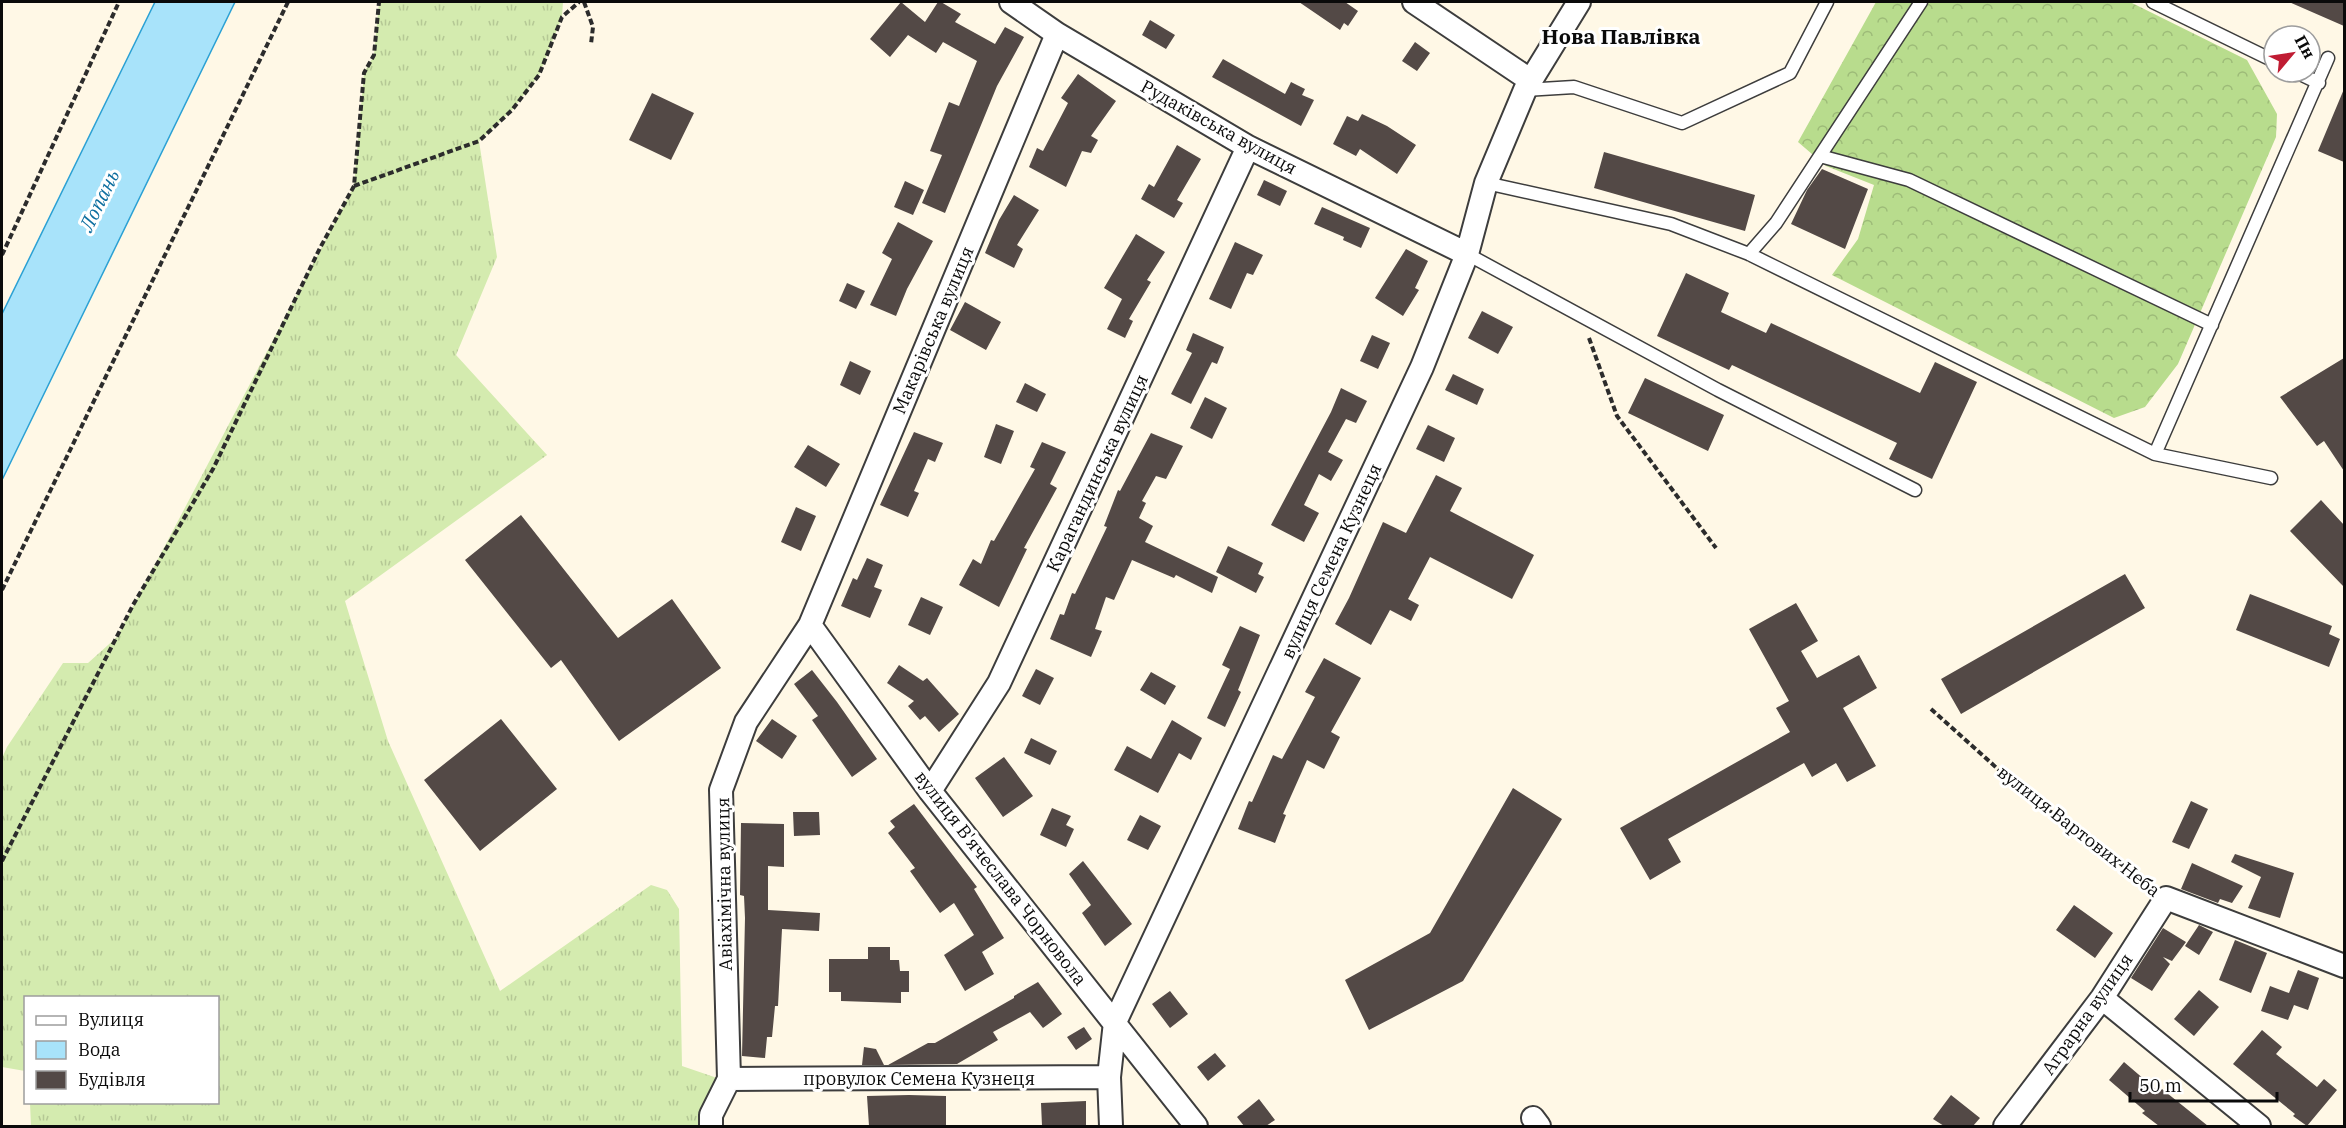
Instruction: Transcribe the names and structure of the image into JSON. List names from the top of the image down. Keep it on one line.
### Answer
{"streets":{"street":["Рудаківська вулиця","Макарівська вулиця","Карагандинська вулиця","вулиця Семена Кузнеця","вулиця Вартових Неба","вулиця В'ячеслава Чорновола","Авіахімічна вулиця","Аграрна вулиця","провулок Семена Кузнеця"]},"crossings":[["Рудаківська вулиця","Макарівська вулиця"],["Рудаківська вулиця","Карагандинська вулиця"],["Рудаківська вулиця","вулиця Семена Кузнеця"],["Макарівська вулиця","вулиця В'ячеслава Чорновола"],["Макарівська вулиця","Авіахімічна вулиця"],["Карагандинська вулиця","вулиця В'ячеслава Чорновола"],["вулиця Семена Кузнеця","вулиця В'ячеслава Чорновола"],["вулиця Семена Кузнеця","провулок Семена Кузнеця"],["вулиця Вартових Неба","Аграрна вулиця"],["вулиця В'ячеслава Чорновола","Авіахімічна вулиця"],["Авіахімічна вулиця","провулок Семена Кузнеця"]],"districts":["Нова Павлівка"],"water":["Лопань"],"legend":["Вулиця","Вода","Будівля"],"scale_bar":"50 m","north":"top right"}
